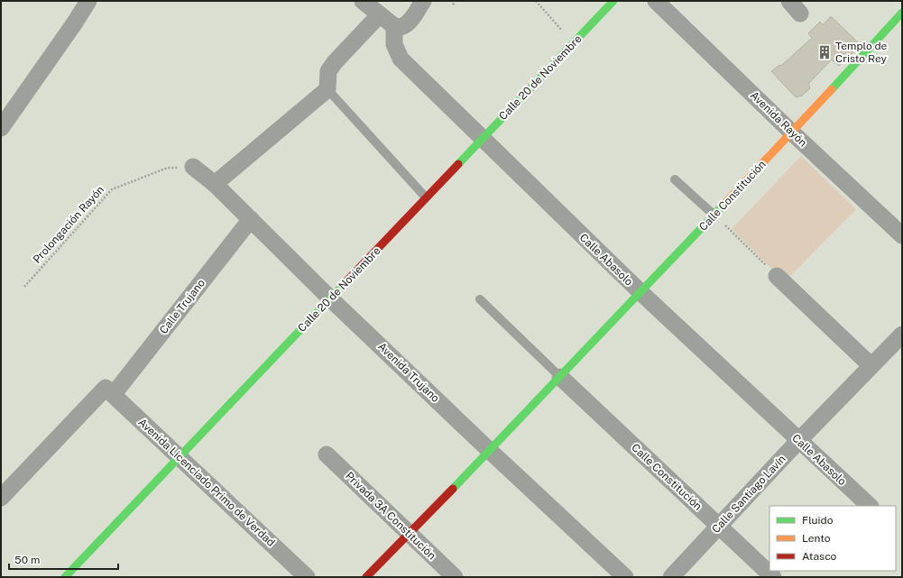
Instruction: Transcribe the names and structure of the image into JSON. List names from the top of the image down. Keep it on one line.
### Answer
{"streets":{"main road":["Calle 20 de Noviembre","Calle Constitución"],"street":["Avenida Rayón","Calle Abasolo","Calle Trujano","Avenida Trujano","Avenida Licenciado Primo de Verdad","Calle Santiago Lavín","Privada 3A Constitución"],"path":["Prolongación Rayón"]},"crossings":[["Calle 20 de Noviembre","Calle Abasolo"],["Calle 20 de Noviembre","Avenida Trujano"],["Calle 20 de Noviembre","Avenida Licenciado Primo de Verdad"],["Avenida Rayón","Calle Constitución"],["Calle Constitución","Calle Abasolo"],["Calle Constitución","Avenida Trujano"],["Calle Constitución","Calle Santiago Lavín"],["Calle Constitución","Privada 3A Constitución"],["Prolongación Rayón","Avenida Trujano"],["Calle Abasolo","Calle Santiago Lavín"],["Calle Trujano","Avenida Trujano"],["Calle Trujano","Avenida Licenciado Primo de Verdad"]],"places":{"building":["Templo de Cristo Rey"]},"legend":["Fluido","Lento","Atasco"],"scale_bar":"50 m"}
